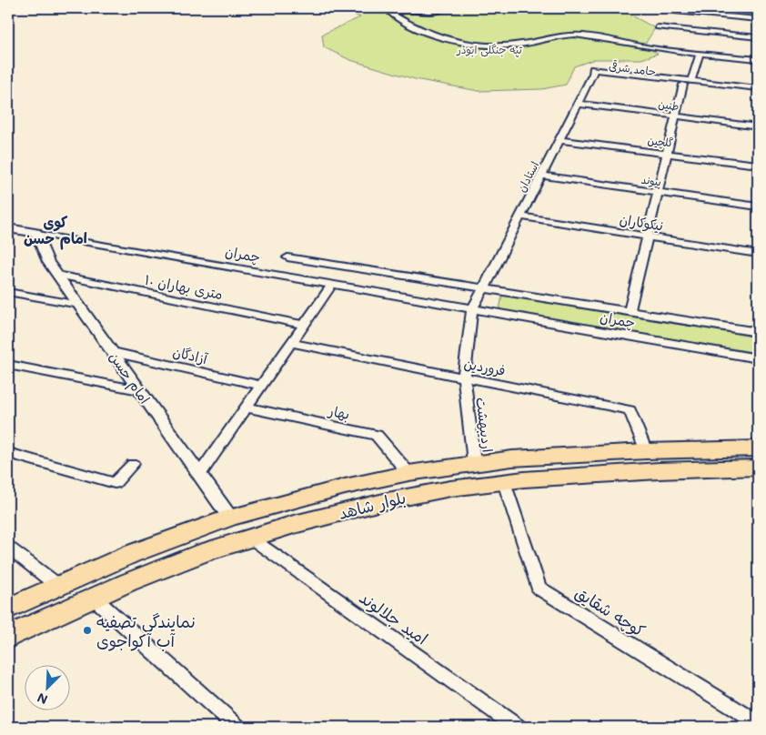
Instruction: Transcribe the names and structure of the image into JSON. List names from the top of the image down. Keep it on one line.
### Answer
{"streets":{"main road":["بلوار شاهد"],"street":["حامد شرقی","طنین","گلچین","استادان","پیوند","نیکوکاران","چمران","۱۰ متری بهاران","آزادگان","فروردین","امام حسن","بهار","اردیبهشت","کوچه شقایق","امید جلالوند"]},"crossings":[["حامد شرقی","استادان"],["طنین","استادان"],["گلچین","استادان"],["استادان","پیوند"],["استادان","نیکوکاران"],["استادان","چمران"],["چمران","امام حسن"],["چمران","اردیبهشت"],["۱۰ متری بهاران","امام حسن"],["آزادگان","امام حسن"],["فروردین","اردیبهشت"],["فروردین","بلوار شاهد"],["امام حسن","بلوار شاهد"],["بهار","بلوار شاهد"],["اردیبهشت","بلوار شاهد"],["بلوار شاهد","کوچه شقایق"],["بلوار شاهد","امید جلالوند"]],"districts":["کوی امام حسن"],"parks":["تپه جنگلی ابوذر"],"places":["نمایندگی تصفیه آب آکواجوی"],"north":"bottom left"}
